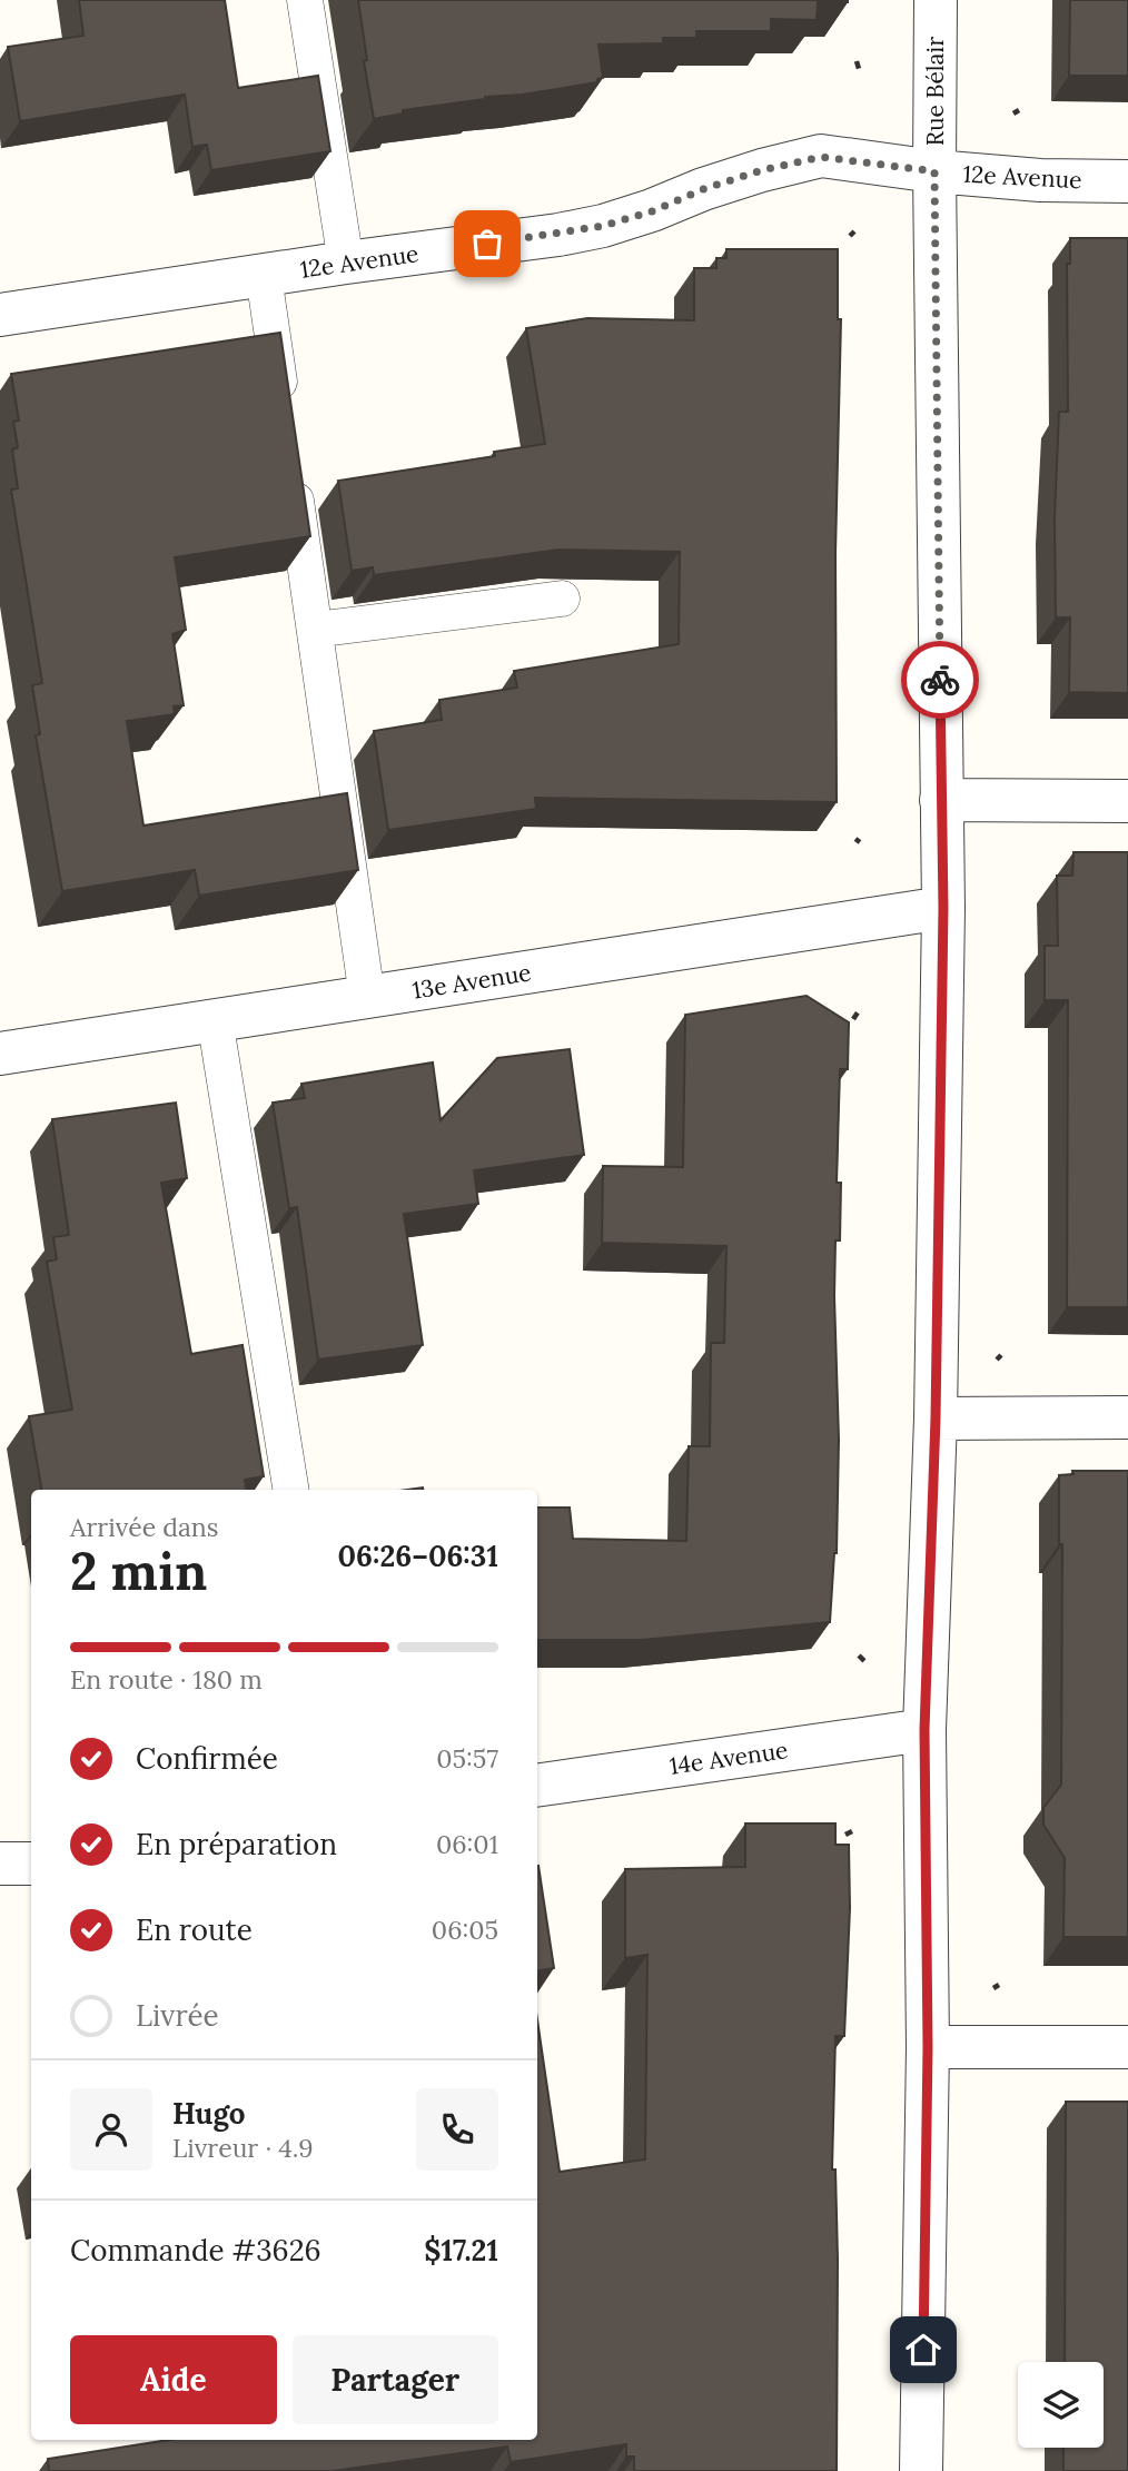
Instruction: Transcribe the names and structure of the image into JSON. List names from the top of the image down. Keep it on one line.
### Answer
{"streets":{"street":["Rue Bélair","12e Avenue","13e Avenue","14e Avenue"]},"crossings":[["Rue Bélair","12e Avenue"],["Rue Bélair","13e Avenue"],["Rue Bélair","14e Avenue"]],"page":{"heading":["2 min","Arrivée dans","06:26–06:31"],"panel":["Hugo","Livreur · 4.9","Commande #3626","$17.21"],"bar":"En route · 180 m","list":[["Confirmée","05:57"],["En préparation","06:01"],["En route","06:05"],"Livrée"],"buttons":["Aide","Partager"]}}
